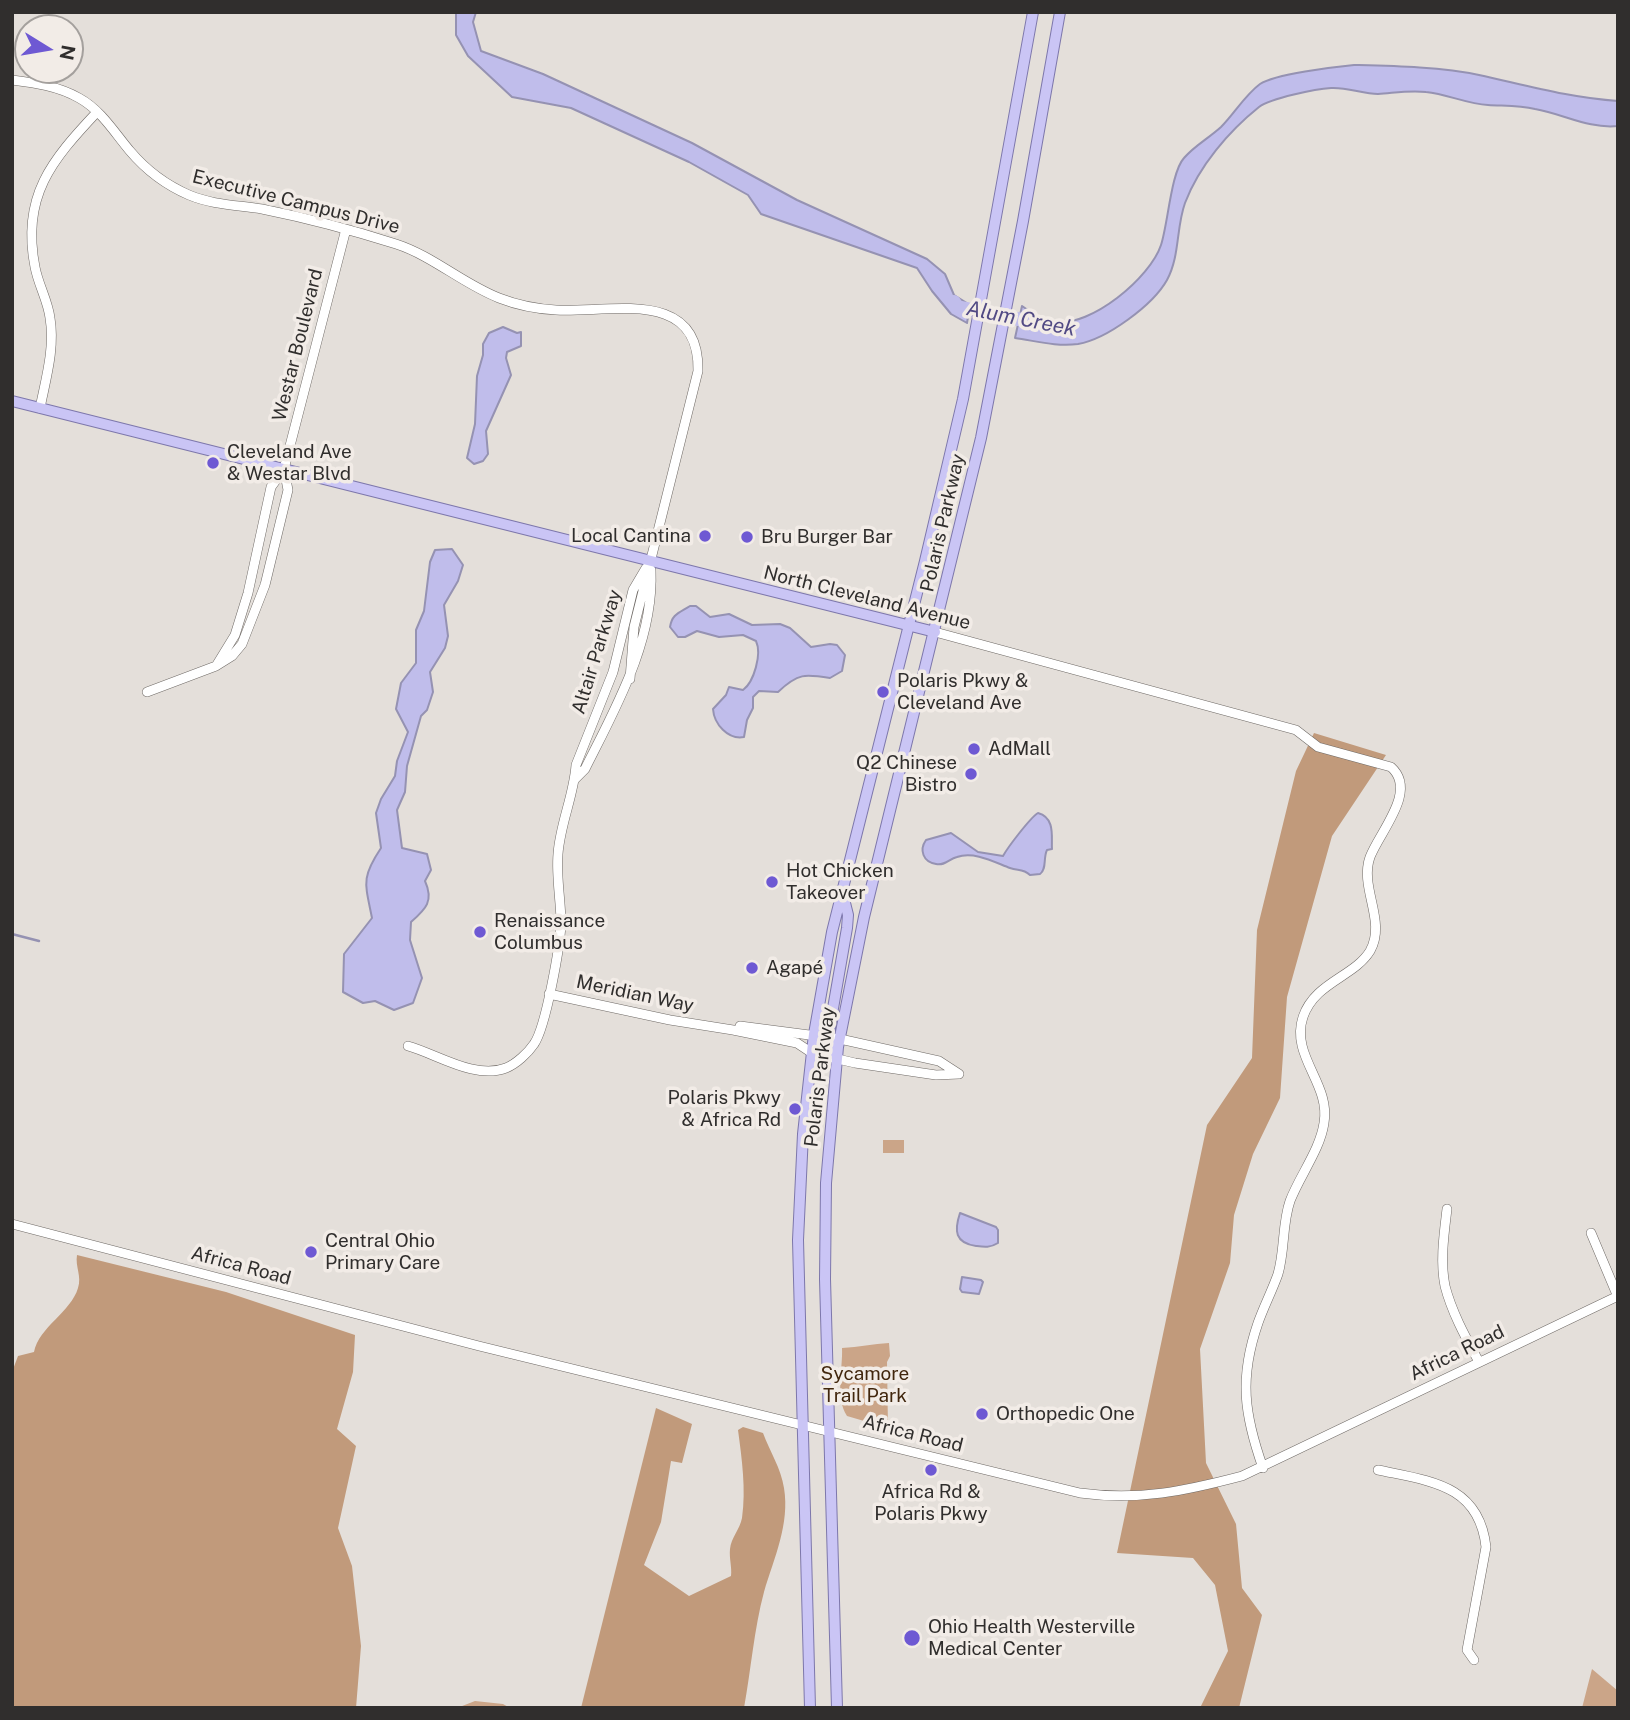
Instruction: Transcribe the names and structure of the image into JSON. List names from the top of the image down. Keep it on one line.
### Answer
{"streets":{"main road":["Polaris Parkway","North Cleveland Avenue"],"street":["Executive Campus Drive","Westar Boulevard","Altair Parkway","Meridian Way","Africa Road"]},"crossings":[["Executive Campus Drive","Westar Boulevard"],["Executive Campus Drive","North Cleveland Avenue"],["Executive Campus Drive","Altair Parkway"],["Westar Boulevard","North Cleveland Avenue"],["Polaris Parkway","North Cleveland Avenue"],["Polaris Parkway","Meridian Way"],["Polaris Parkway","Africa Road"],["North Cleveland Avenue","Altair Parkway"],["North Cleveland Avenue","Africa Road"],["Altair Parkway","Meridian Way"]],"water":["Alum Creek"],"parks":["Sycamore Trail Park"],"places":["Cleveland Ave & Westar Blvd","Local Cantina","Bru Burger Bar","Polaris Pkwy & Cleveland Ave","AdMall","Q2 Chinese Bistro","Hot Chicken Takeover","Renaissance Columbus","Agapé","Polaris Pkwy & Africa Rd","Central Ohio Primary Care","Orthopedic One","Africa Rd & Polaris Pkwy","Ohio Health Westerville Medical Center"],"north":"right"}
